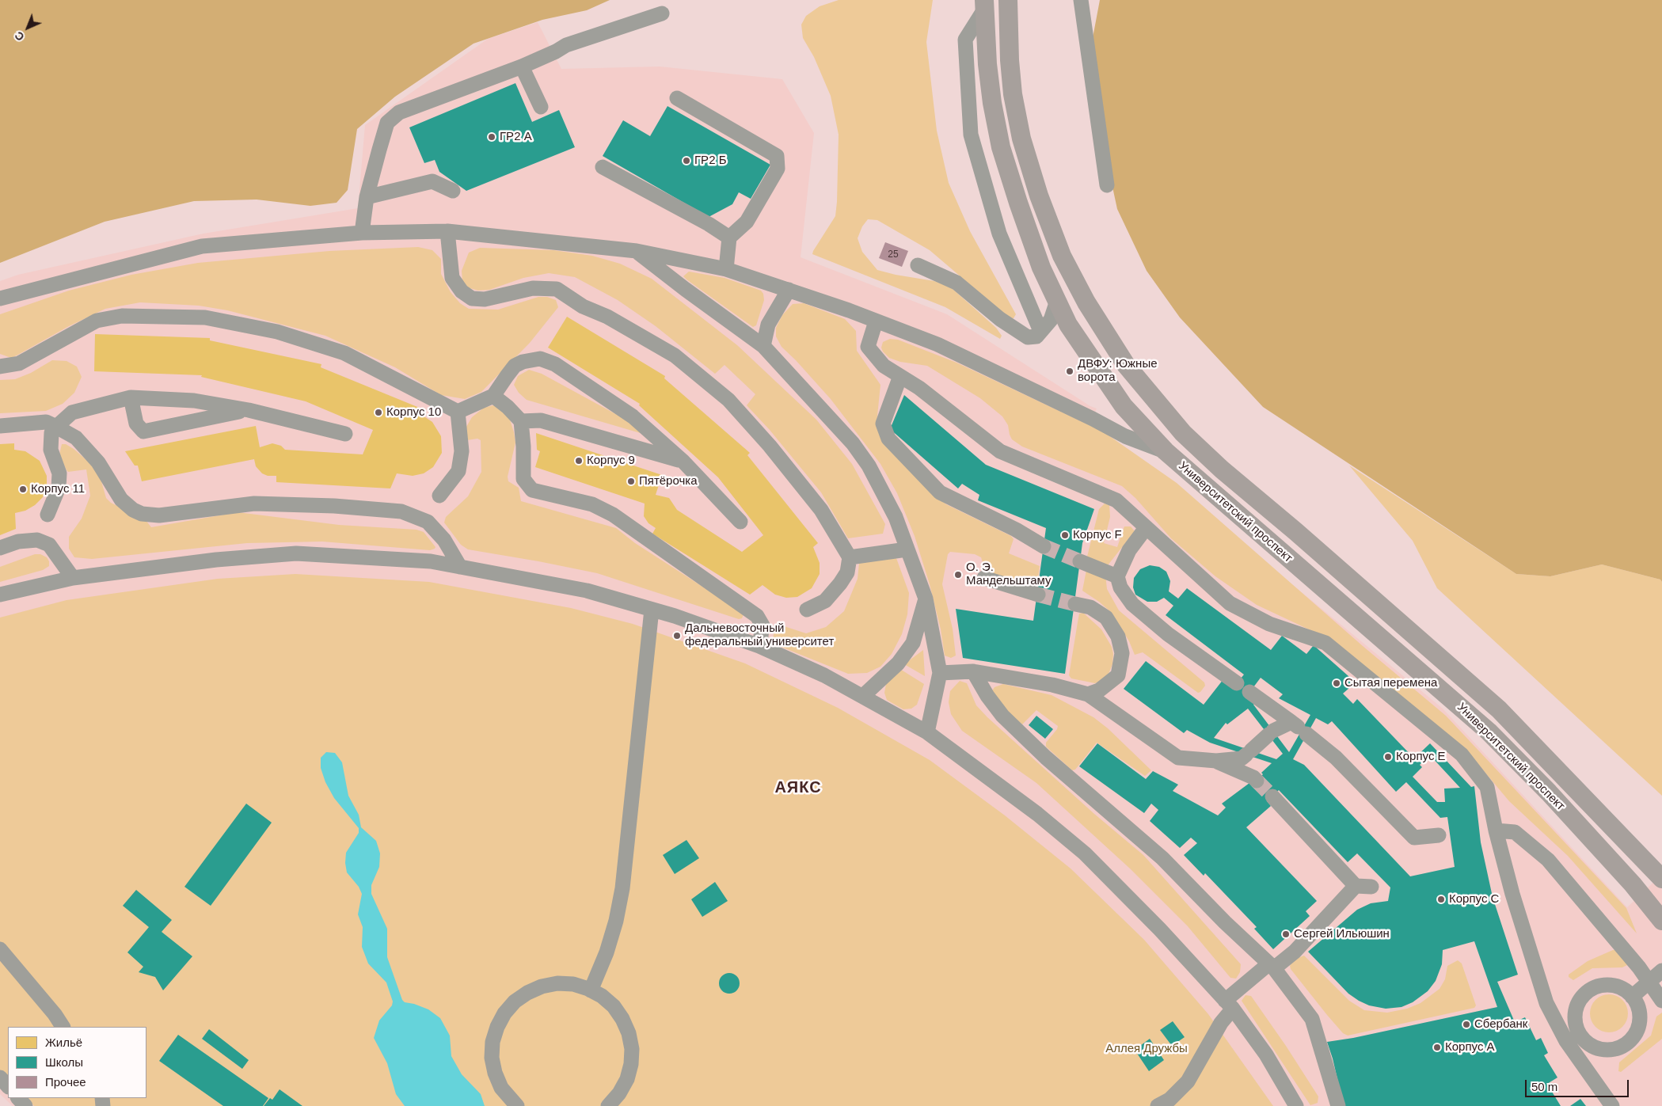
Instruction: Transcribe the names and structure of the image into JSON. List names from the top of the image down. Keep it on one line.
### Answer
{"streets":{"main road":["Университетский проспект"]},"districts":["АЯКС"],"parks":["Аллея Дружбы"],"places":["ГР2 А","ГР2 Б","ДВФУ: Южные ворота","Корпус 10","Корпус 9","Пятёрочка","Корпус 11","Корпус F","О. Э. Мандельштаму","Дальневосточный федеральный университет","Сытая перемена","Корпус E","Корпус C","Сергей Ильюшин","Сбербанк","Корпус A"],"house_numbers":["25"],"legend":["Жильё","Школы","Прочее"],"scale_bar":"50 m","north":"bottom left"}
